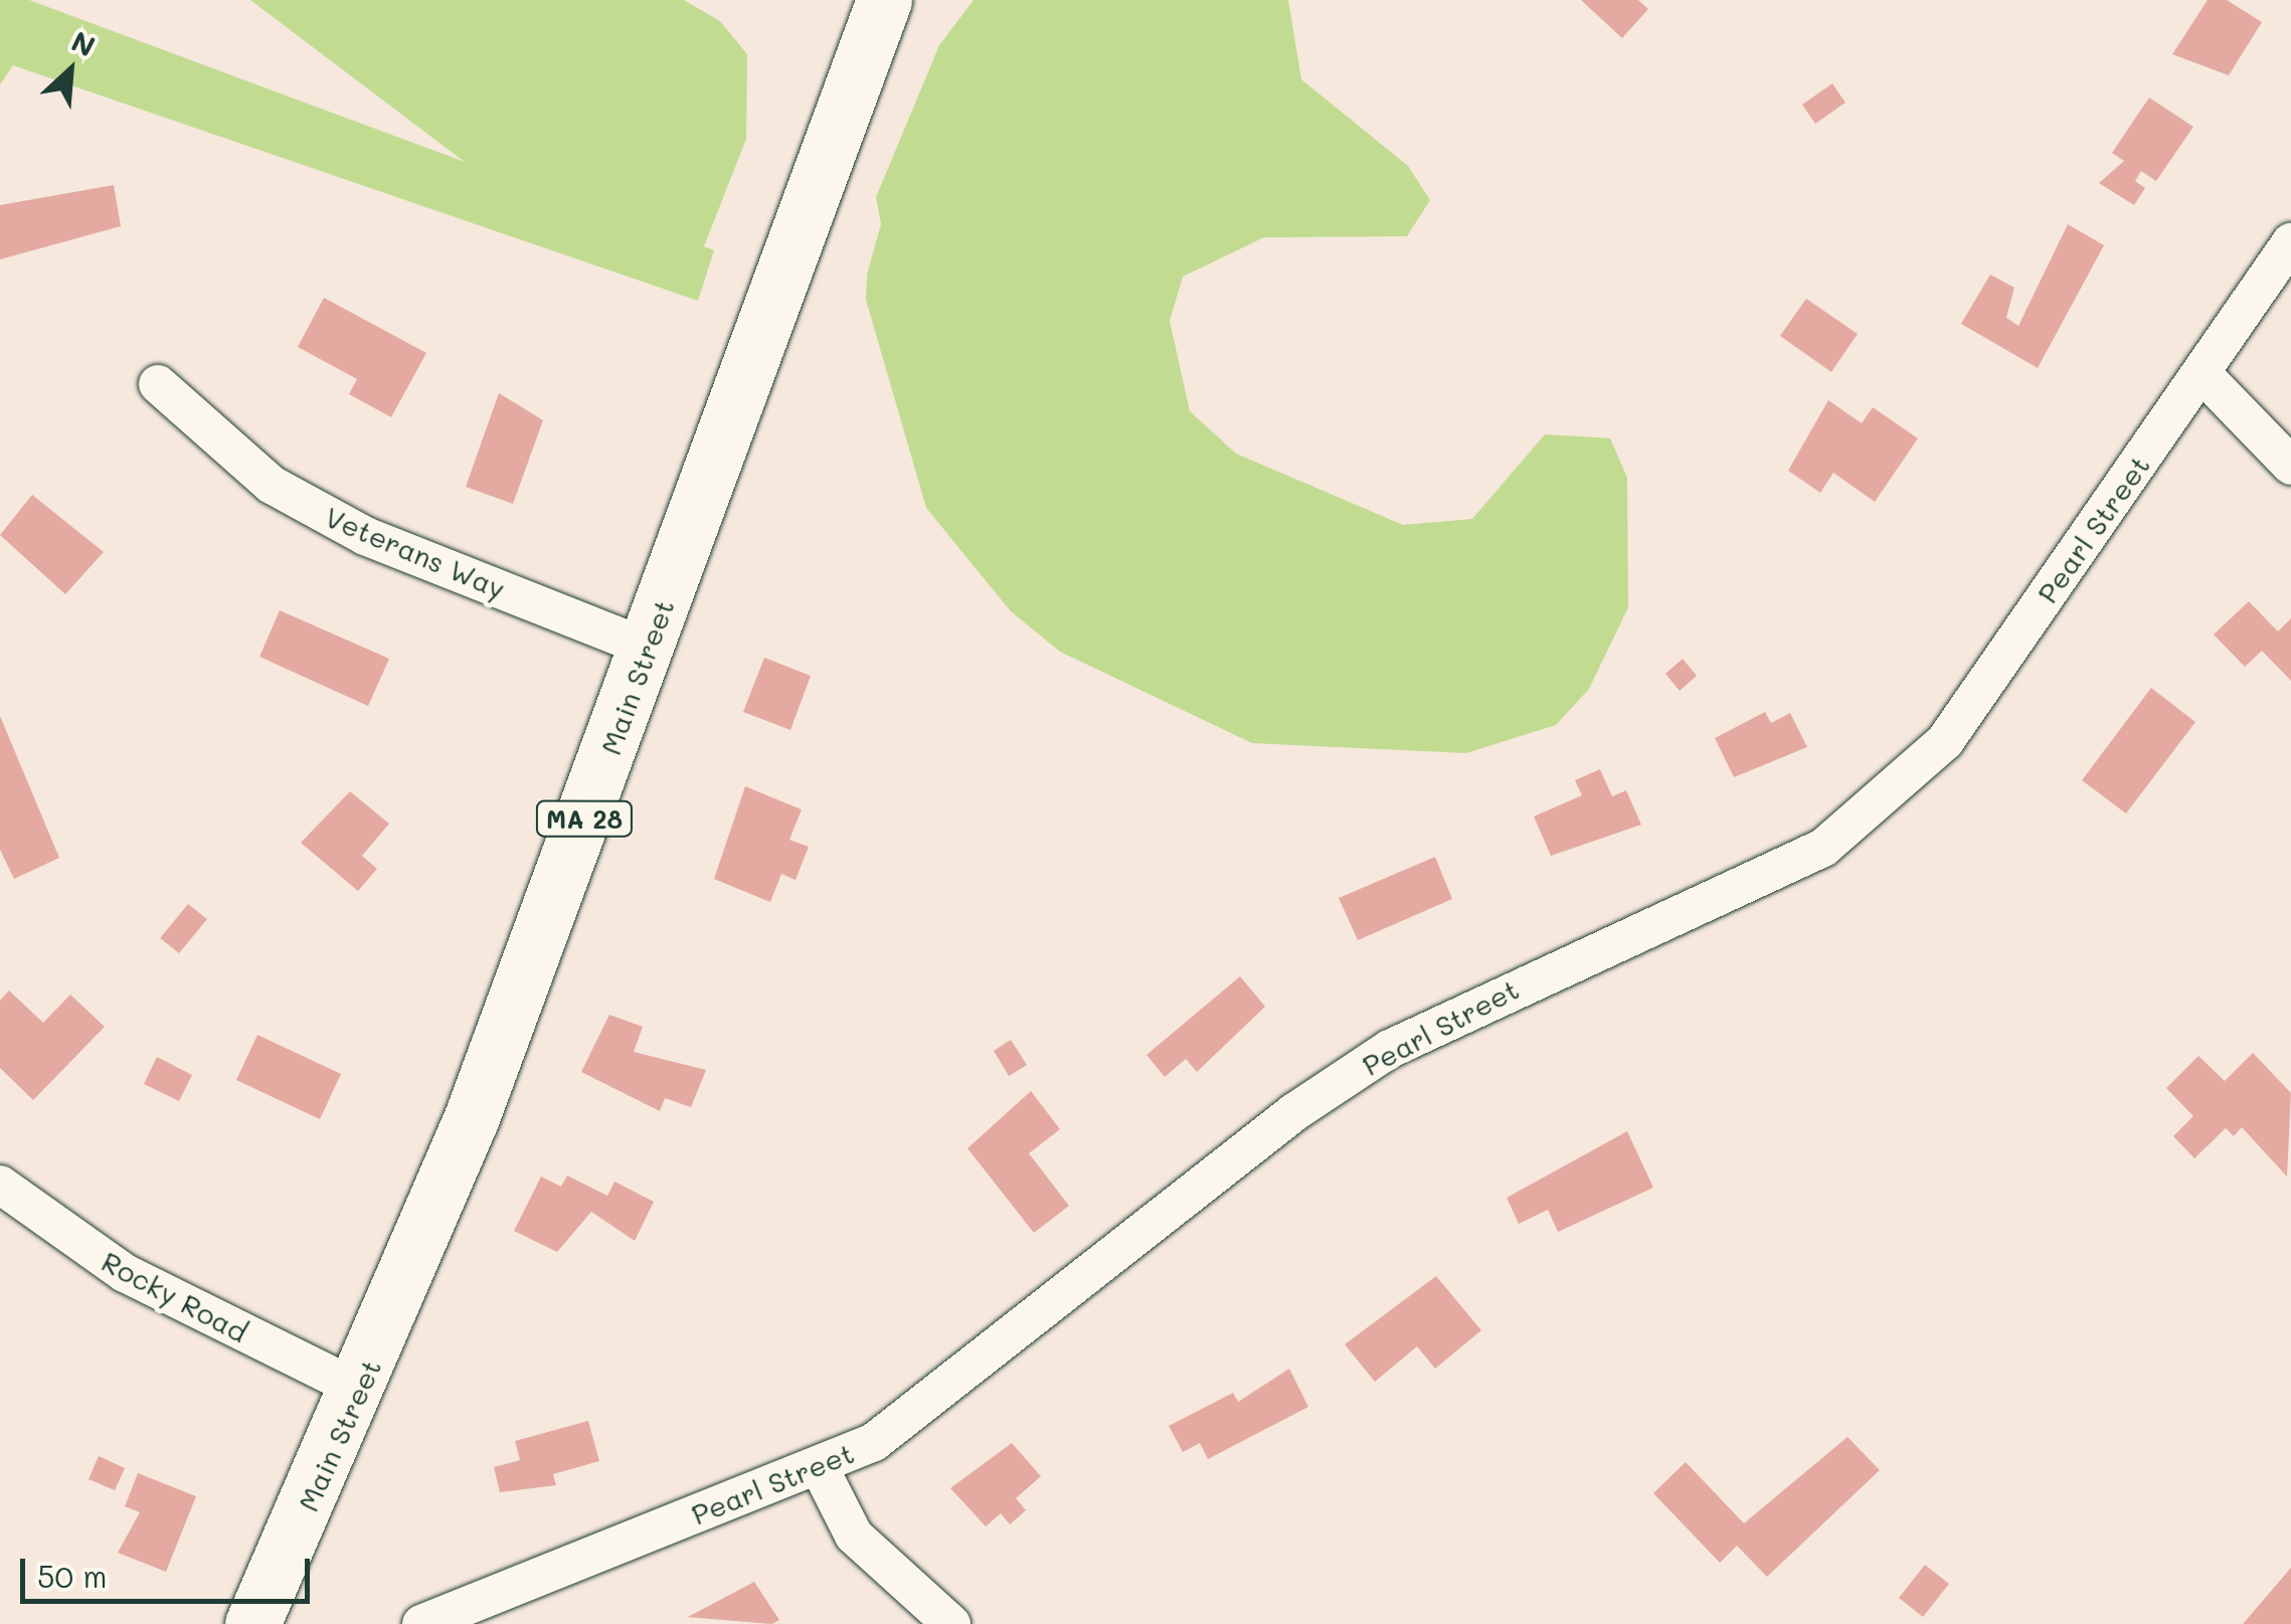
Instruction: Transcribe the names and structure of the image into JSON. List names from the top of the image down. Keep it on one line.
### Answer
{"streets":{"main road":["Main Street","MA 28"],"street":["Pearl Street","Veterans Way","Rocky Road"]},"crossings":[["Veterans Way","Main Street"],["Main Street","Rocky Road"]],"scale_bar":"50 m","north":"top right"}
